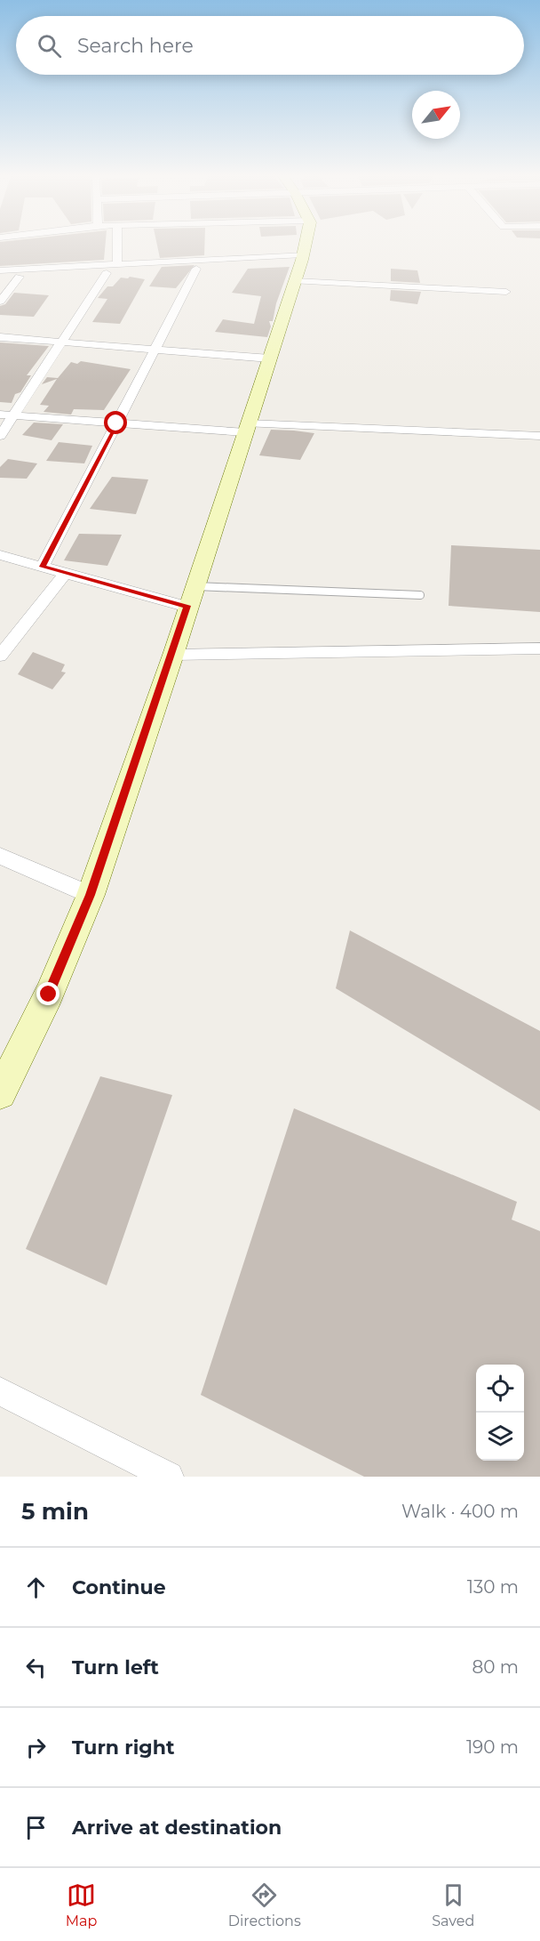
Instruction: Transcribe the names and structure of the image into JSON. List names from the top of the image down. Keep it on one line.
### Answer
{"north":"top right","page":{"search":"Search here","heading":["5 min","Walk · 400 m"],"list":[["Continue","130 m"],["Turn left","80 m"],["Turn right","190 m"],"Arrive at destination"],"nav":["Map","Directions","Saved"]}}
